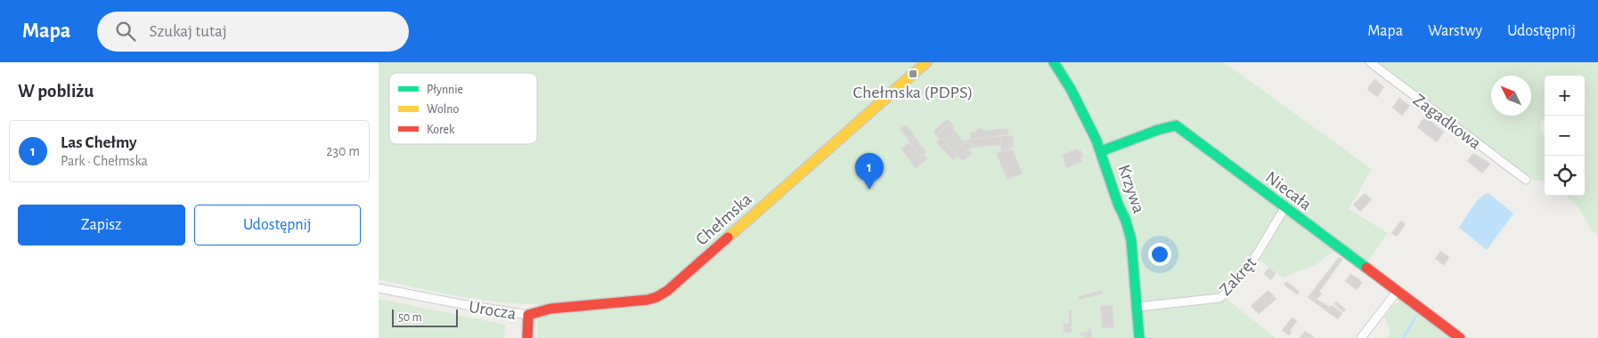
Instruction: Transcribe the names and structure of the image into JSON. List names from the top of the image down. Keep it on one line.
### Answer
{"streets":{"street":["Zagadkowa","Krzywa","Niecała","Chełmska","Zakręt","Urocza"]},"crossings":[["Krzywa","Niecała"],["Krzywa","Zakręt"],["Niecała","Zakręt"],["Chełmska","Urocza"]],"places":{"transit":["Chełmska (PDPS)"]},"legend":["Płynnie","Wolno","Korek"],"scale_bar":"50 m","north":"top left","page":{"header":"Mapa","search":"Szukaj tutaj","nav":["Mapa","Warstwy","Udostępnij"],"heading":"W pobliżu","map_buttons":["+","−"],"list":[{"mark":"1","name":"Las Chełmy","note":"Park · Chełmska","value":"230 m"}],"pins":"1","buttons":["Zapisz","Udostępnij"],"scale":"50 m"}}
